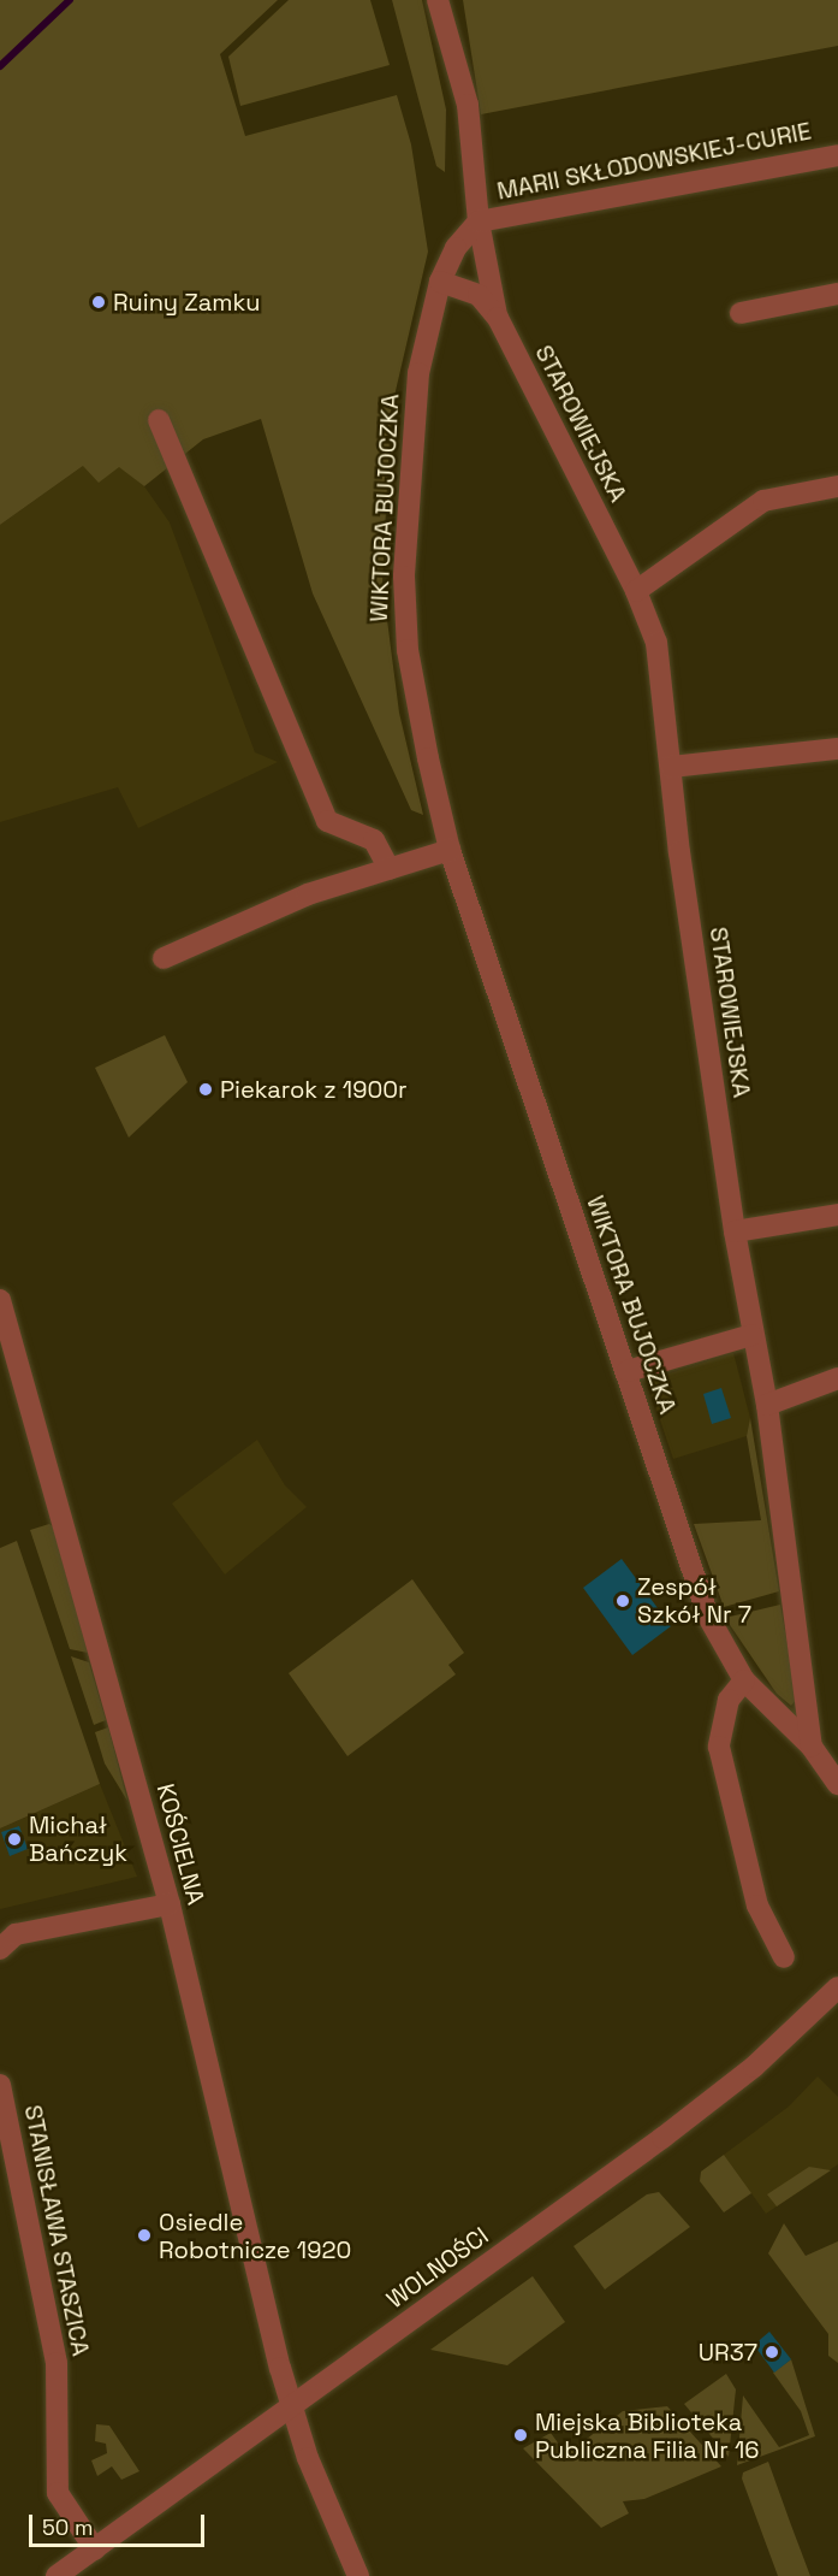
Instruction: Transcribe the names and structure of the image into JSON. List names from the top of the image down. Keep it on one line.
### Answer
{"streets":{"street":["MARII SKŁODOWSKIEJ-CURIE","STAROWIEJSKA","WIKTORA BUJOCZKA","KOŚCIELNA","STANISŁAWA STASZICA","WOLNOŚCI"]},"crossings":[["MARII SKŁODOWSKIEJ-CURIE","STAROWIEJSKA"],["MARII SKŁODOWSKIEJ-CURIE","WIKTORA BUJOCZKA"],["STAROWIEJSKA","WIKTORA BUJOCZKA"],["KOŚCIELNA","WOLNOŚCI"],["STANISŁAWA STASZICA","WOLNOŚCI"]],"places":["Ruiny Zamku","Piekarok z 1900r","Zespół Szkół Nr 7","Michał Bańczyk","Osiedle Robotnicze 1920","UR37","Miejska Biblioteka Publiczna Filia Nr 16"],"scale_bar":"50 m"}
